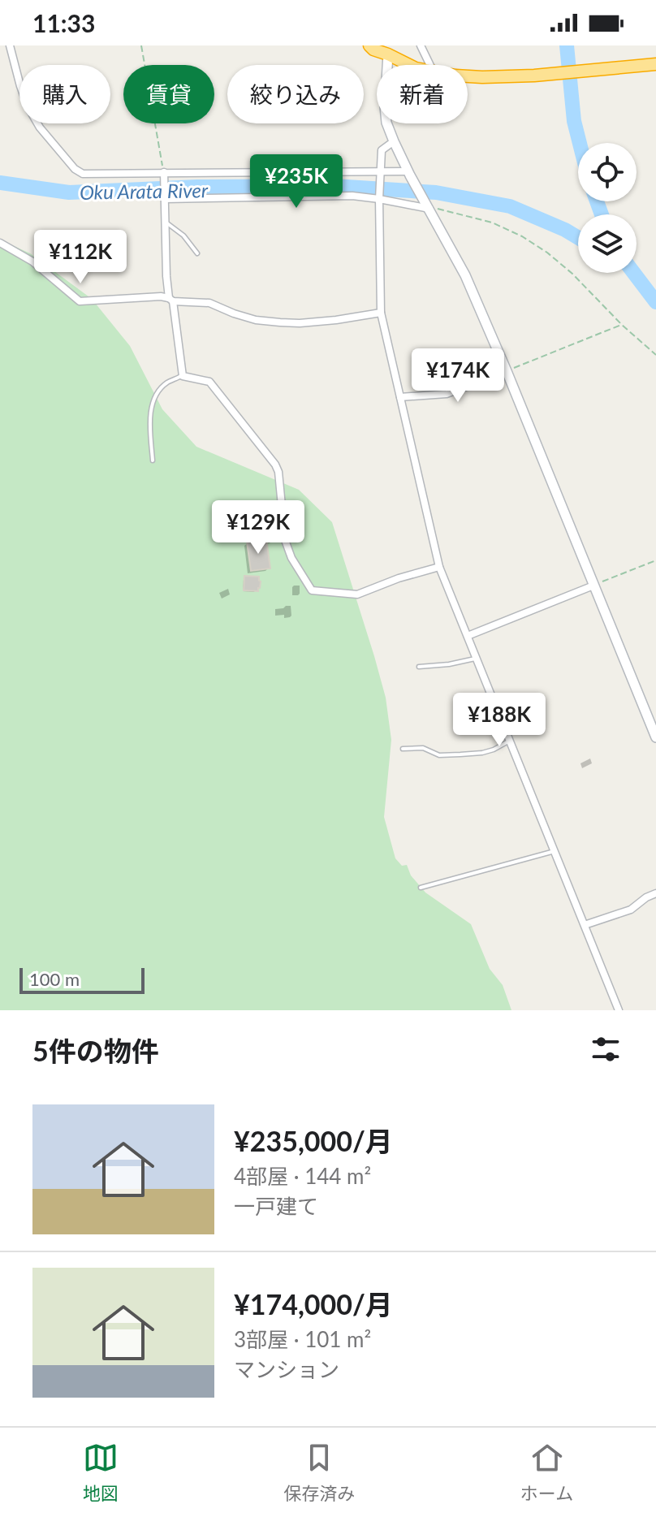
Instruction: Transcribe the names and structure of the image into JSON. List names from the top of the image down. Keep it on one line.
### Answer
{"water":["Oku Arata River"],"scale_bar":"100 m","page":{"status":"11:33","chip":["購入","賃貸","絞り込み","新着"],"price":["¥235K","¥112K","¥174K","¥129K","¥188K"],"scale":"100 m","heading":"5件の物件","list":[{"name":"¥235,000/月","note":"4部屋 · 144 m² · 一戸建て"},{"name":"¥174,000/月","note":"3部屋 · 101 m² · マンション"}],"tabs":["地図","保存済み","ホーム"]}}
